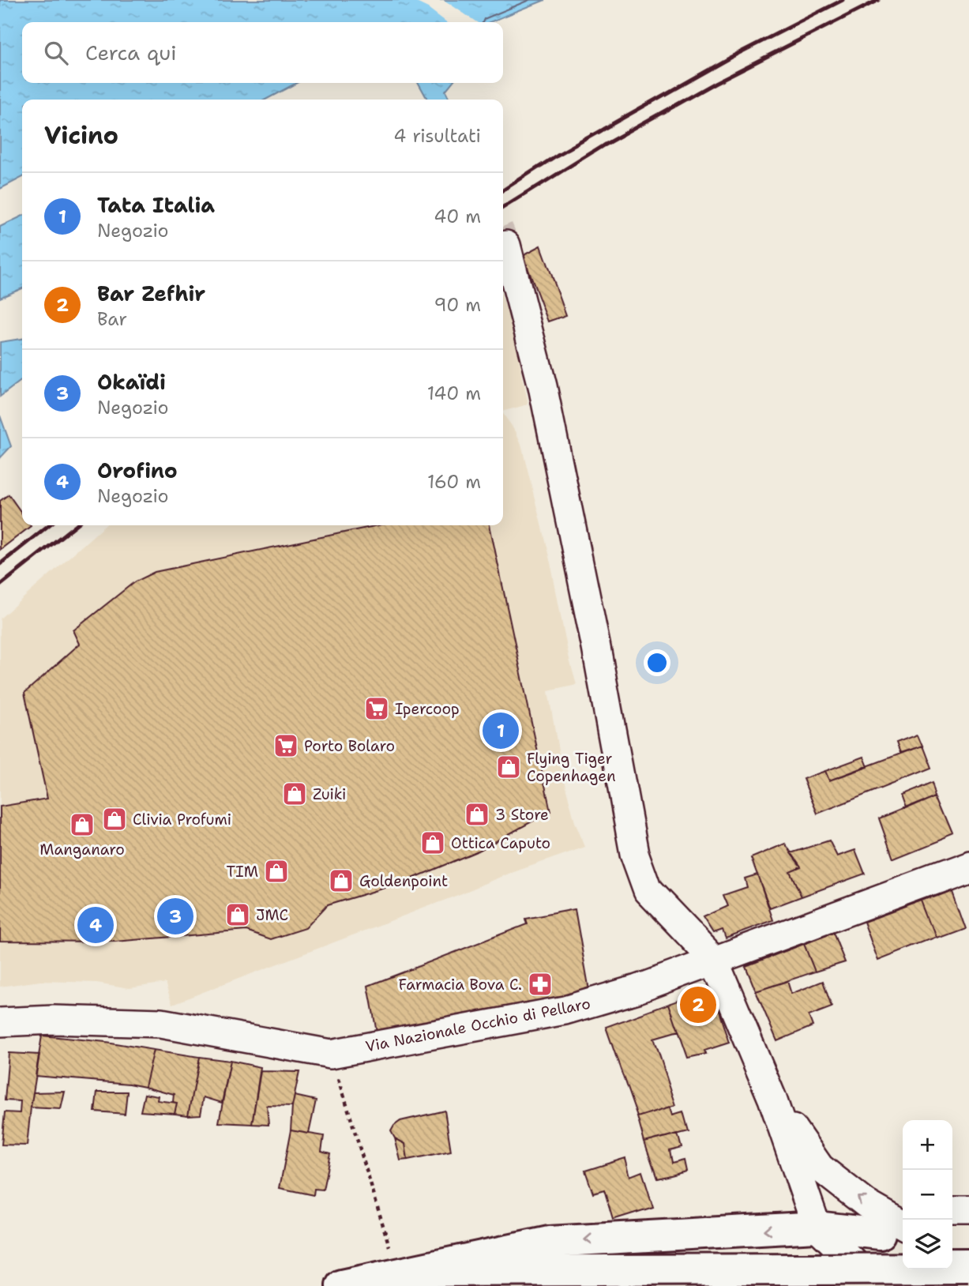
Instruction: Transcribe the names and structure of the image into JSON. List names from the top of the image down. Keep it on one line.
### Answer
{"streets":{"street":["Via Nazionale Occhio di Pellaro"]},"places":{"supermarket":["Ipercoop","Porto Bolaro"],"shop":["Flying Tiger Copenhagen","Zuiki","3 Store","Clivia Profumi","Manganaro","Ottica Caputo","TIM","Goldenpoint","JMC"],"pharmacy":["Farmacia Bova C."]},"page":{"search":"Cerca qui","heading":["Vicino","4 risultati"],"list":[{"mark":"1","name":"Tata Italia","note":"Negozio","value":"40 m"},{"mark":"2","name":"Bar Zefhir","note":"Bar","value":"90 m"},{"mark":"3","name":"Okaïdi","note":"Negozio","value":"140 m"},{"mark":"4","name":"Orofino","note":"Negozio","value":"160 m"}],"pins":["1","3","4","2"],"map_buttons":["+","−"]}}
